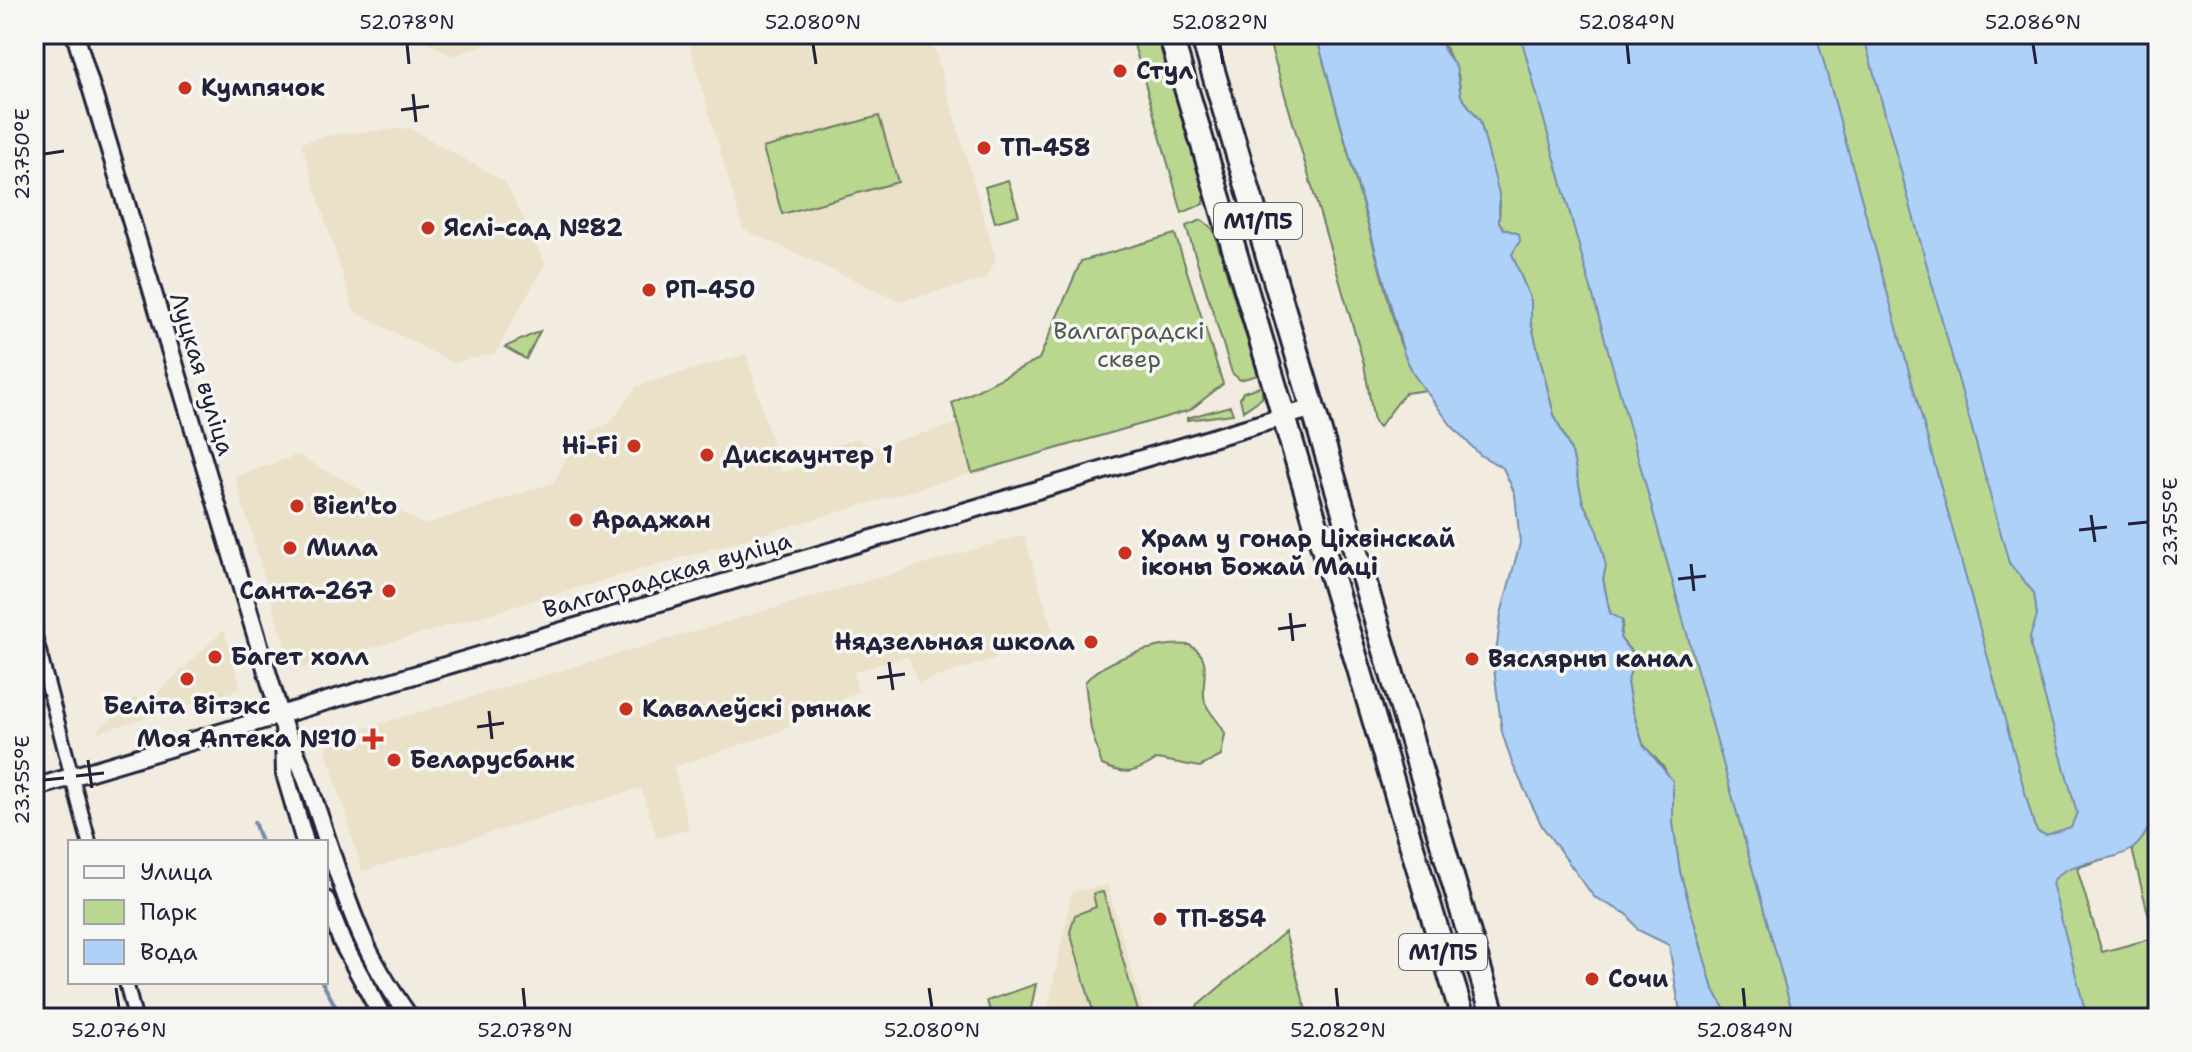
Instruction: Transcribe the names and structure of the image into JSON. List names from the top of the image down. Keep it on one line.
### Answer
{"streets":{"highway":["М1/П5"],"main road":["Луцкая вуліца","Валгаградская вуліца"]},"crossings":[["М1/П5","Валгаградская вуліца"],["Луцкая вуліца","Валгаградская вуліца"]],"parks":["Валгаградскі сквер"],"places":{"other":["Стул","Кумпячок","ТП-458","Яслі-сад №82","РП-450","Hi-Fi","Дискаунтер 1","Bien'to","Араджан","Мила","Храм у гонар Ціхвінскай іконы Божай Маці","Санта-267","Нядзельная школа","Багет холл","Вяслярны канал","Беліта Вітэкс","Кавалеўскі рынак","Беларусбанк","ТП-854","Сочи"],"health":["Моя Аптека №10"]},"legend":["Улица","Парк","Вода"],"coordinates":["52.078°N","52.080°N","52.082°N","52.084°N","52.086°N","23.750°E","23.755°E","52.076°N"]}
